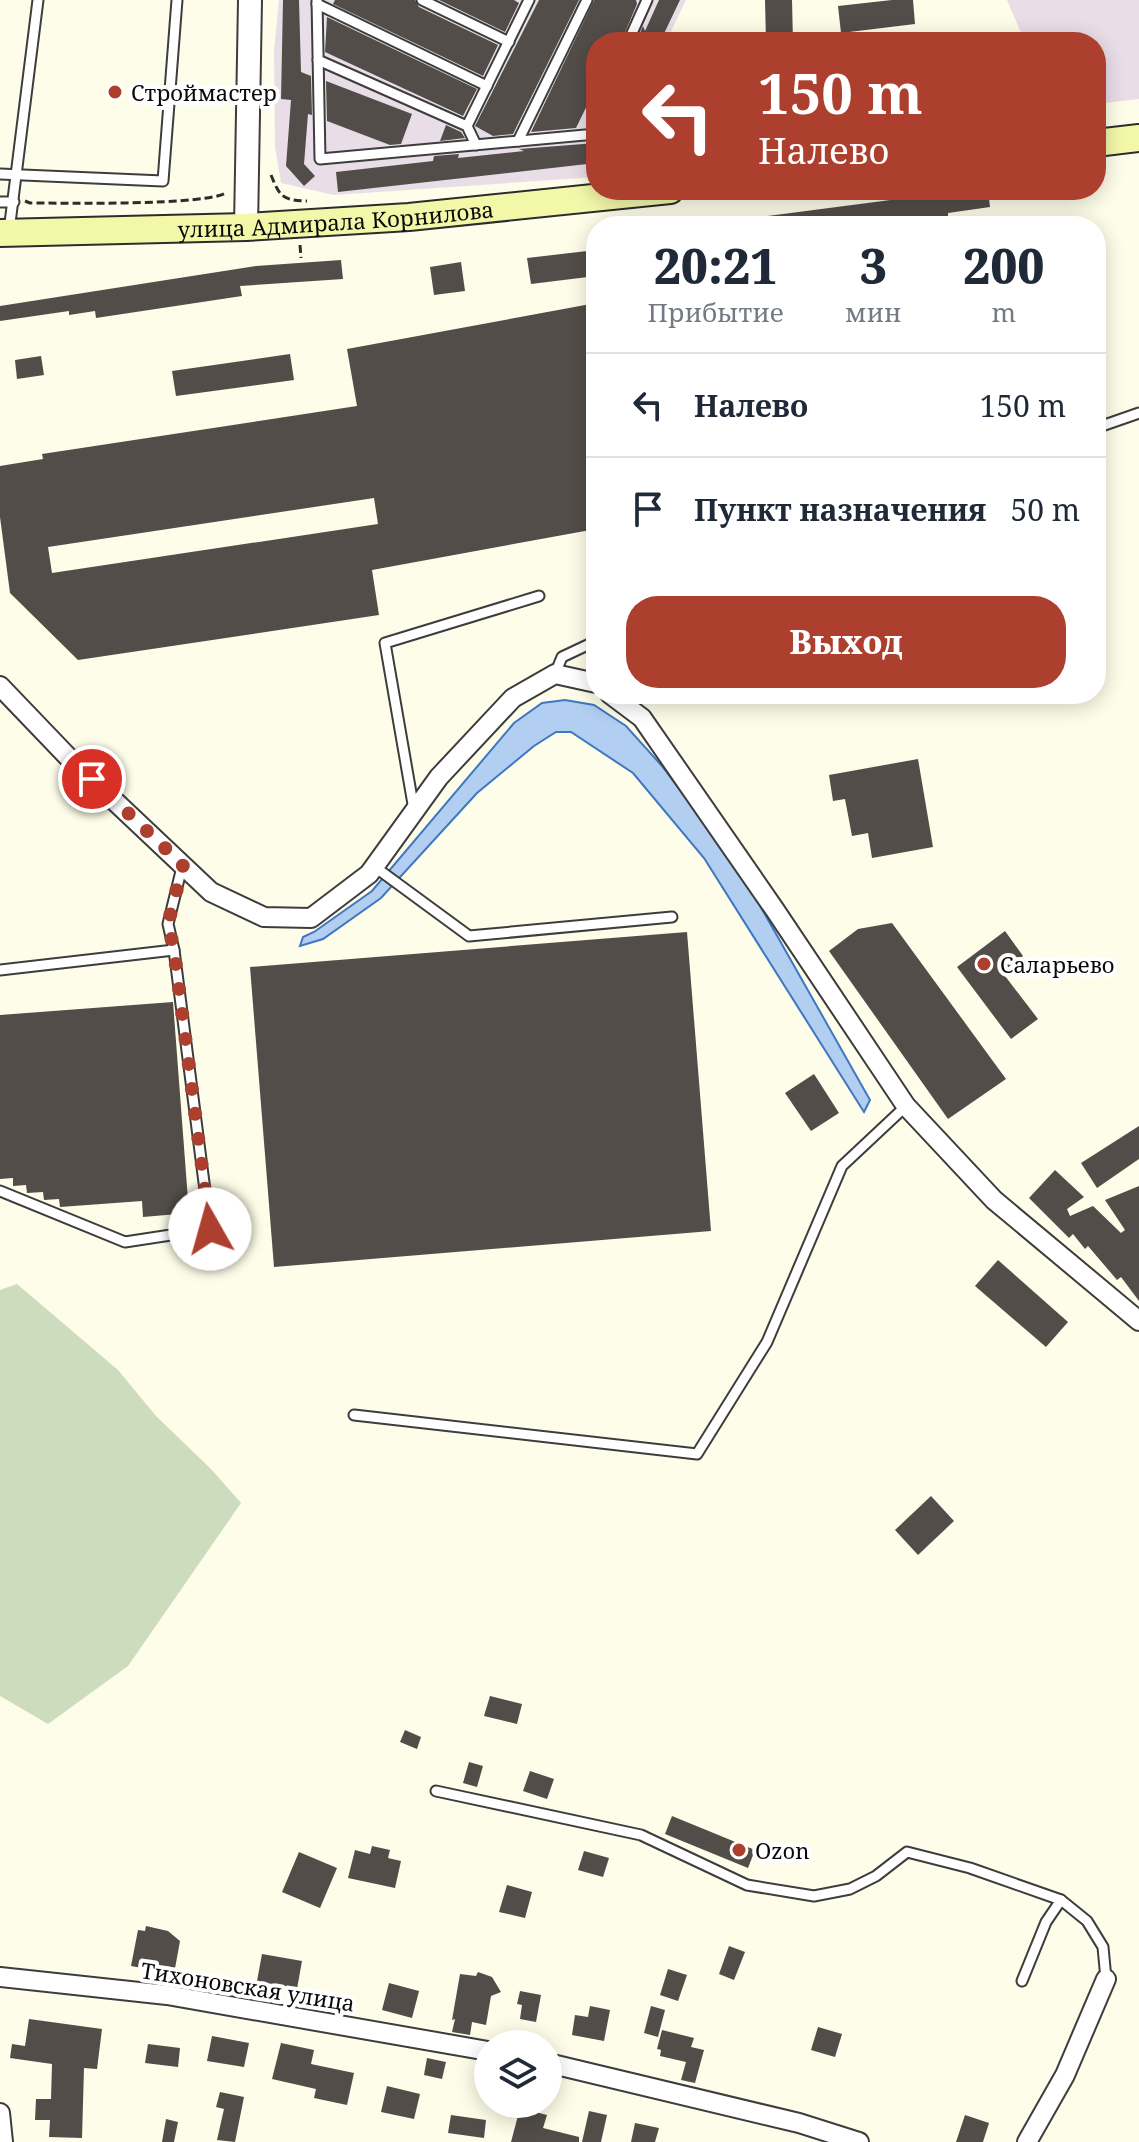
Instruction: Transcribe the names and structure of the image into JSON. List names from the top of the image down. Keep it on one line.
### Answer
{"streets":{"main road":["улица Адмирала Корнилова"],"street":["Тихоновская улица"]},"places":["Строймастер","Саларьево","Ozon"],"page":{"turn":["150 m","Налево"],"eta":["20:21","Прибытие","3","мин","200","m"],"list":[{"name":"Налево","value":"150 m"},{"name":"Пункт назначения","value":"50 m"}],"buttons":"Выход"}}
